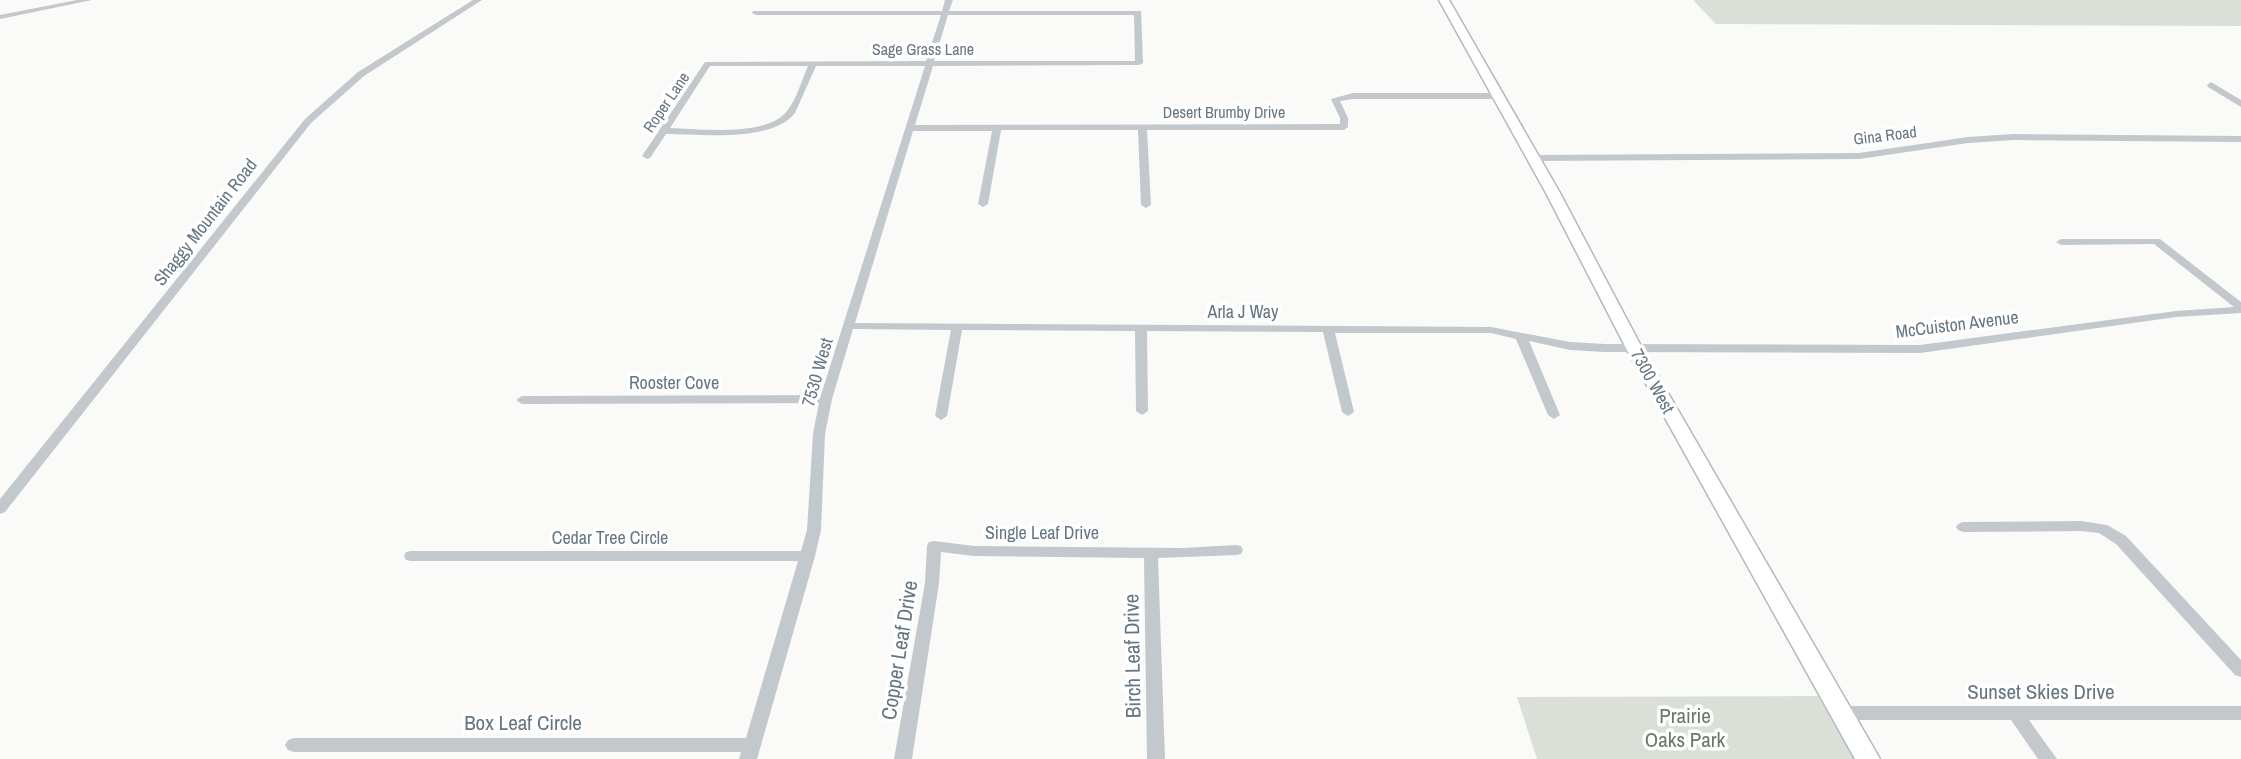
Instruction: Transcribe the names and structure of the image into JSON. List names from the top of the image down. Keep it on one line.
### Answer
{"streets":{"street":["Sage Grass Lane","Roper Lane","Desert Brumby Drive","Gina Road","Shaggy Mountain Road","Arla J Way","McCuiston Avenue","7530 West","7300 West","Rooster Cove","Single Leaf Drive","Cedar Tree Circle","Copper Leaf Drive","Birch Leaf Drive","Sunset Skies Drive","Box Leaf Circle"]},"crossings":[["Sage Grass Lane","Roper Lane"],["Sage Grass Lane","7530 West"],["Desert Brumby Drive","7530 West"],["Desert Brumby Drive","7300 West"],["Gina Road","7300 West"],["Arla J Way","McCuiston Avenue"],["Arla J Way","7530 West"],["Arla J Way","7300 West"],["McCuiston Avenue","7300 West"],["7530 West","Rooster Cove"],["7530 West","Cedar Tree Circle"],["7530 West","Box Leaf Circle"],["7300 West","Sunset Skies Drive"],["Single Leaf Drive","Copper Leaf Drive"],["Single Leaf Drive","Birch Leaf Drive"]],"parks":["Prairie Oaks Park"]}
